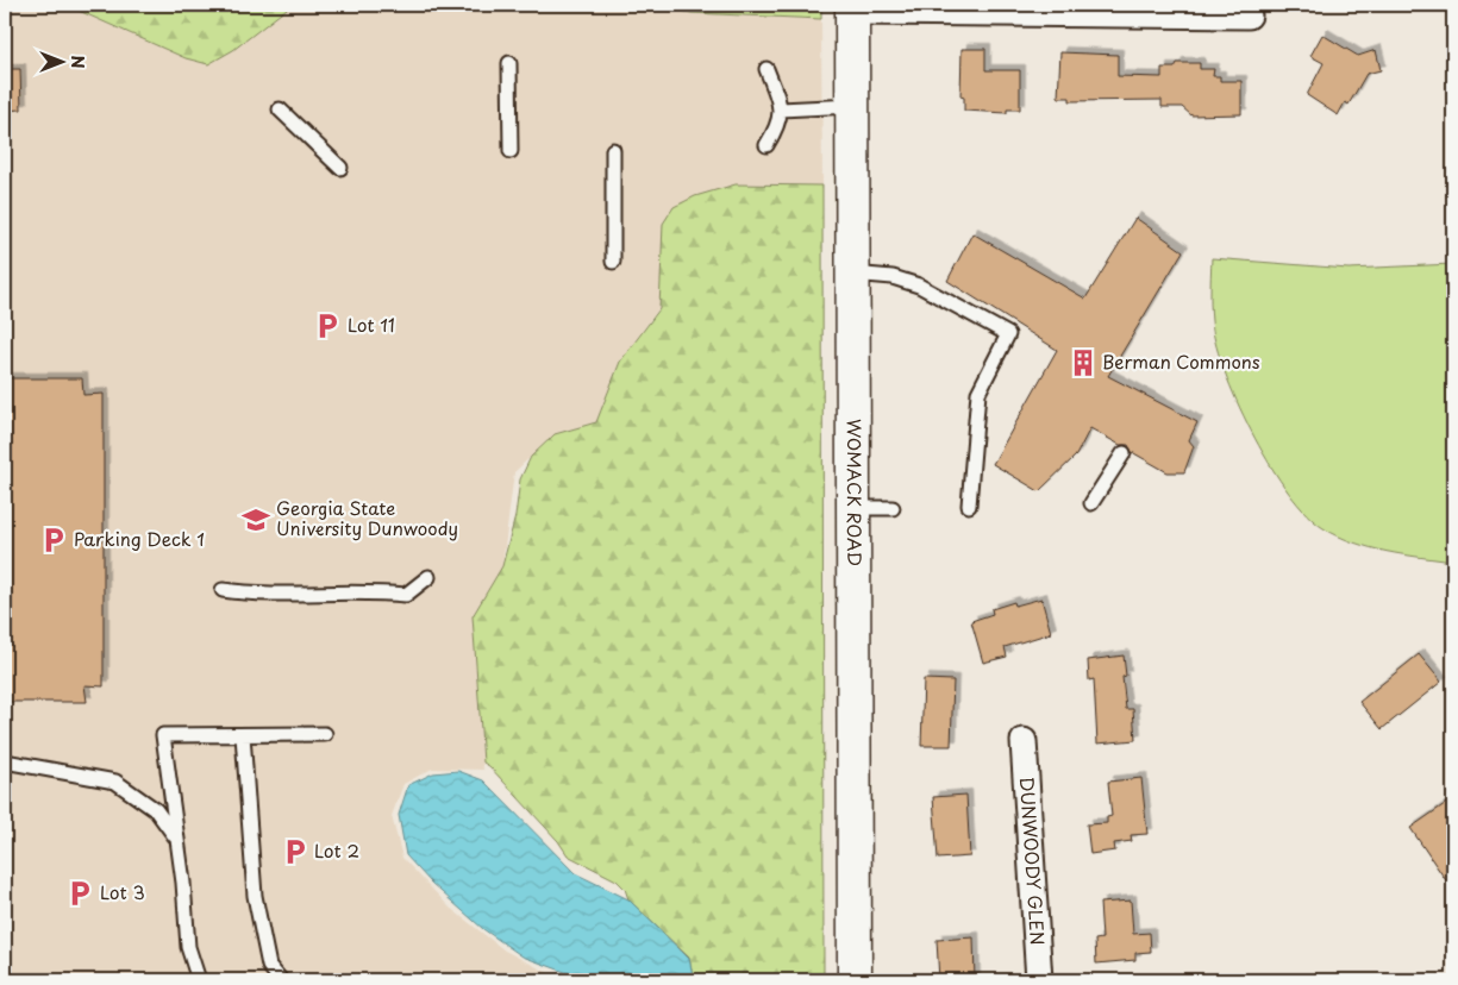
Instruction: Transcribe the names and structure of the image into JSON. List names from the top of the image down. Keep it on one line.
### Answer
{"streets":{"street":["WOMACK ROAD","DUNWOODY GLEN"]},"places":{"parking":["Lot 11","Parking Deck 1","Lot 2","Lot 3"],"building":["Berman Commons"],"school or university":["Georgia State University Dunwoody"]},"north":"right"}
